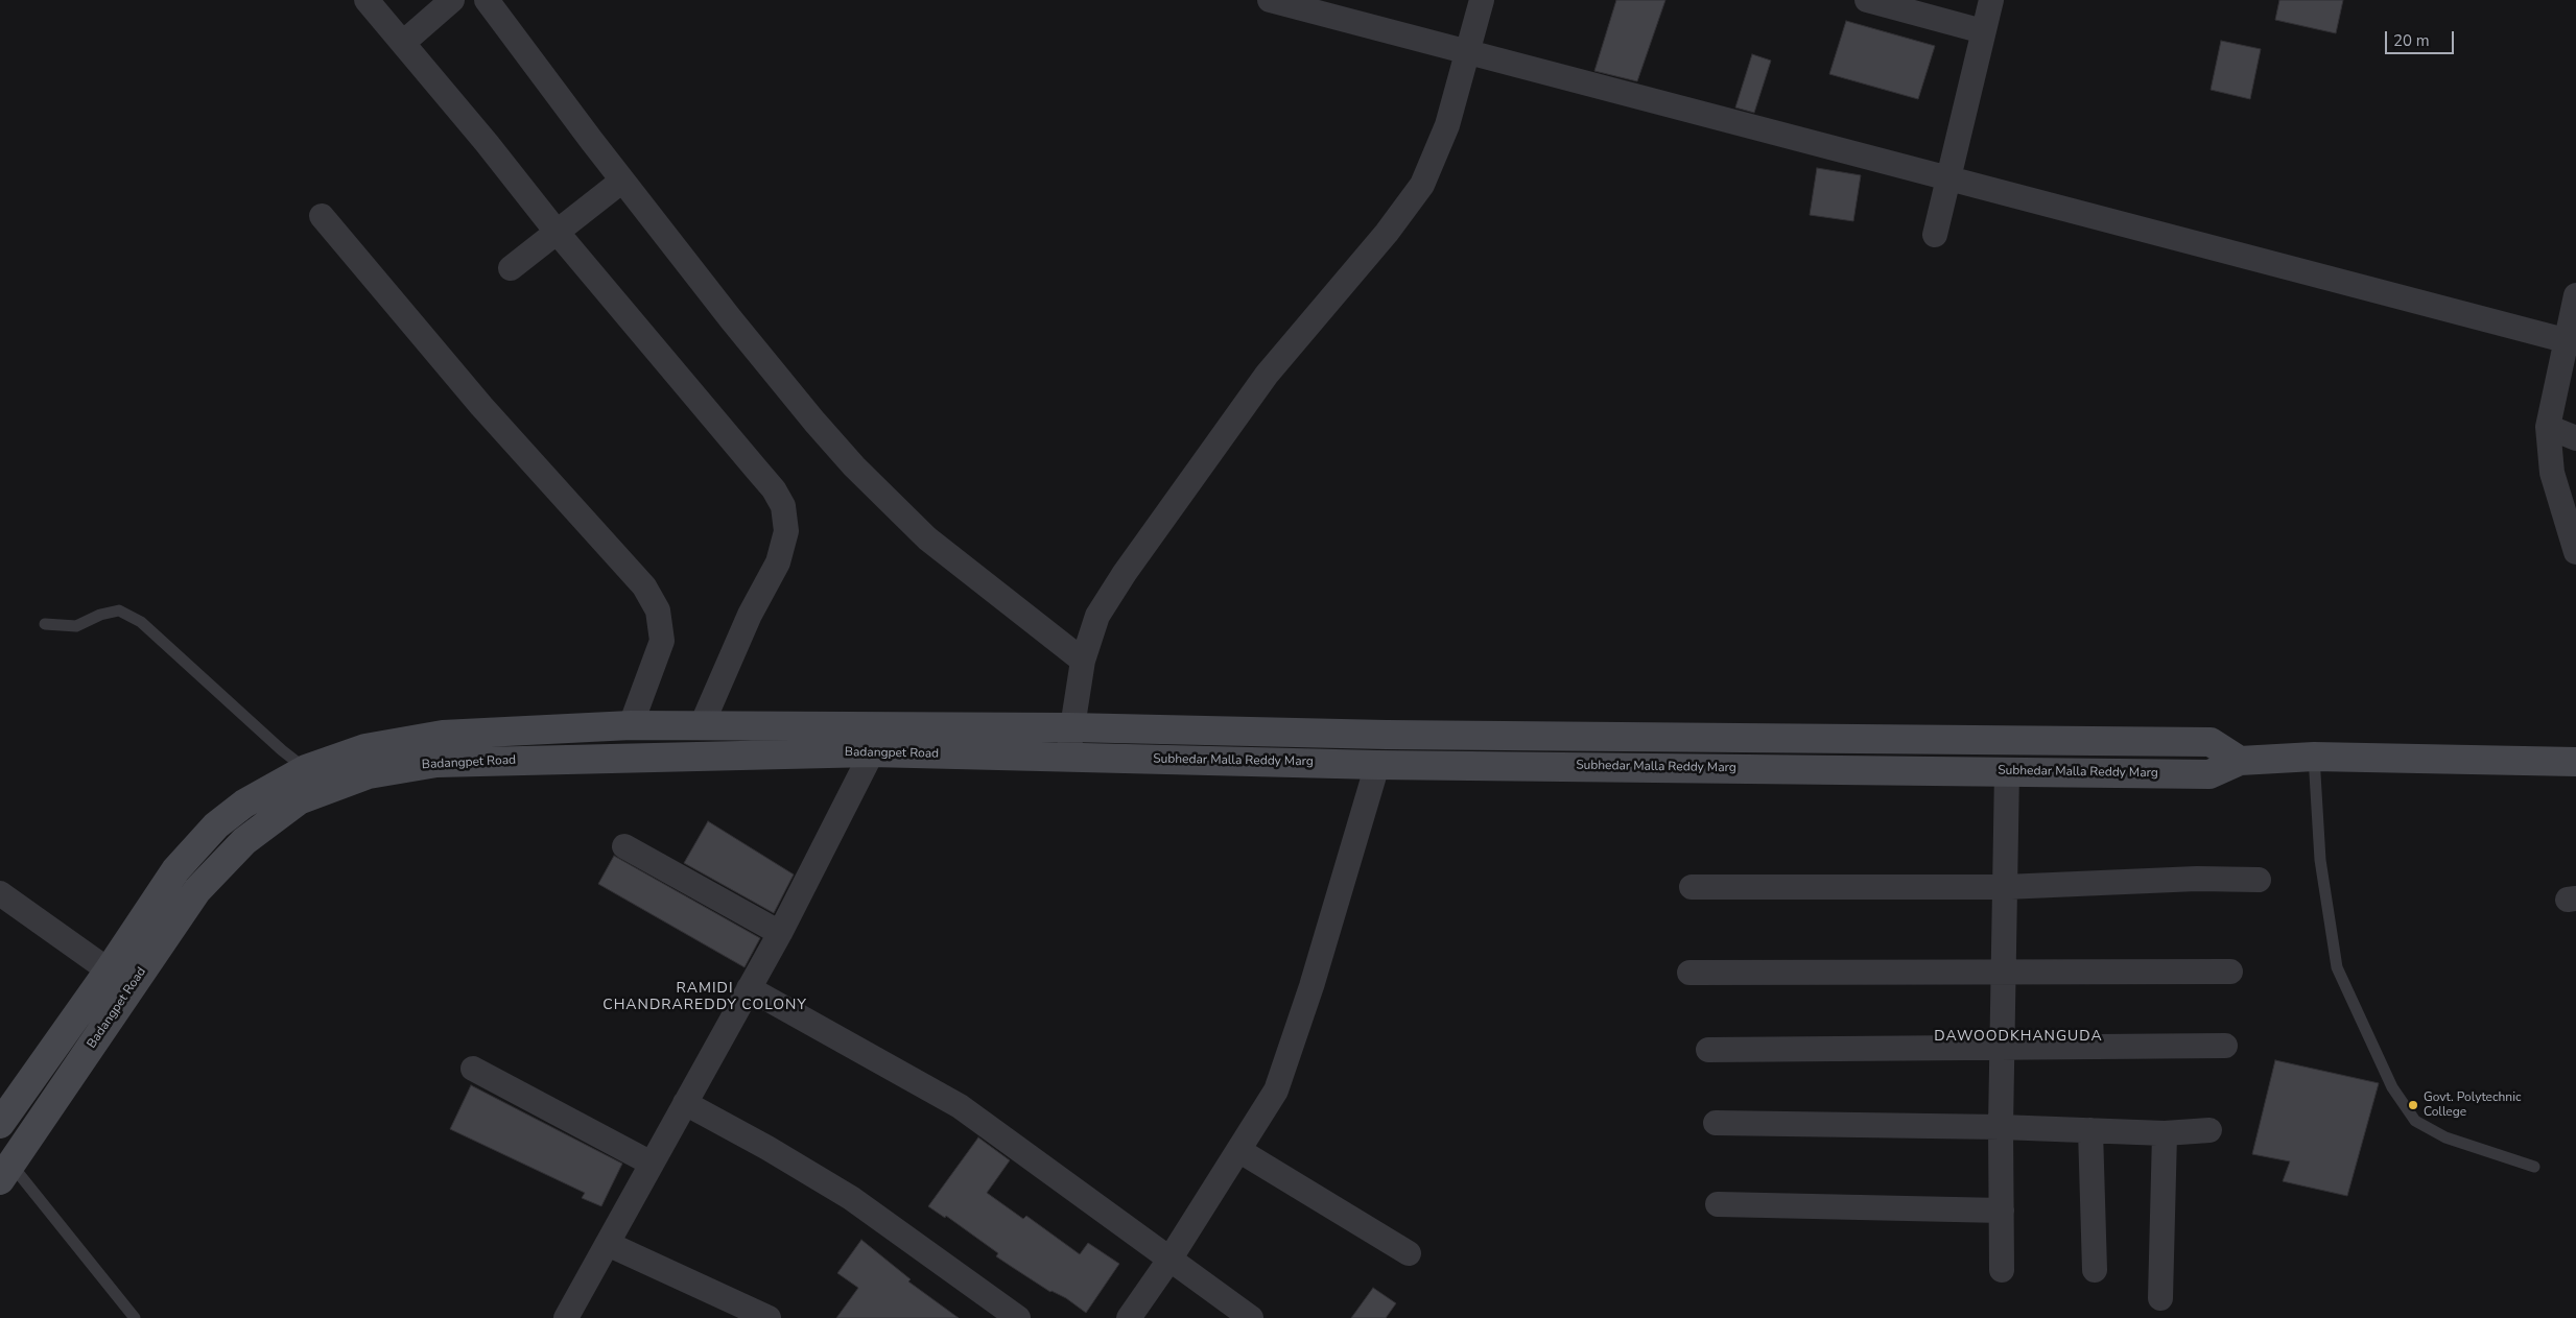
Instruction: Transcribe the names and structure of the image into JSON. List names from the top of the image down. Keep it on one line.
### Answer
{"streets":{"main road":["Badangpet Road","Subhedar Malla Reddy Marg"]},"crossings":[["Badangpet Road","Subhedar Malla Reddy Marg"]],"districts":["RAMIDI CHANDRAREDDY COLONY","DAWOODKHANGUDA"],"places":["Govt. Polytechnic College"],"scale_bar":"20 m"}
